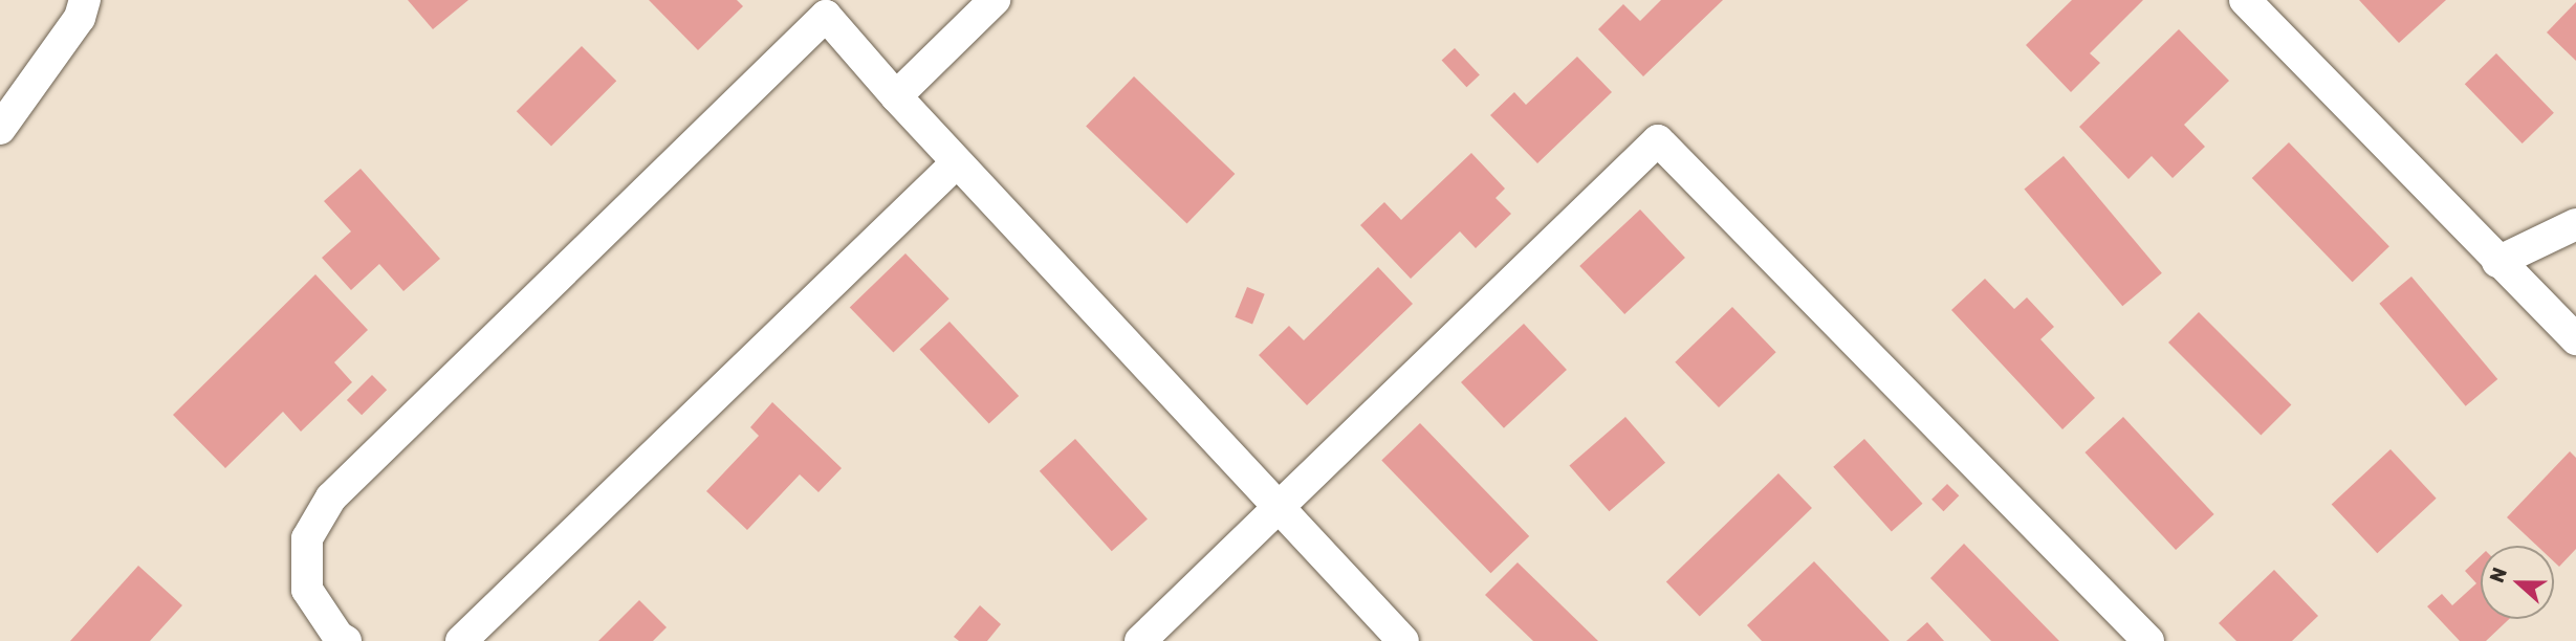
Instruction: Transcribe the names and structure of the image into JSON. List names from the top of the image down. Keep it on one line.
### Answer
{"north":"left"}
